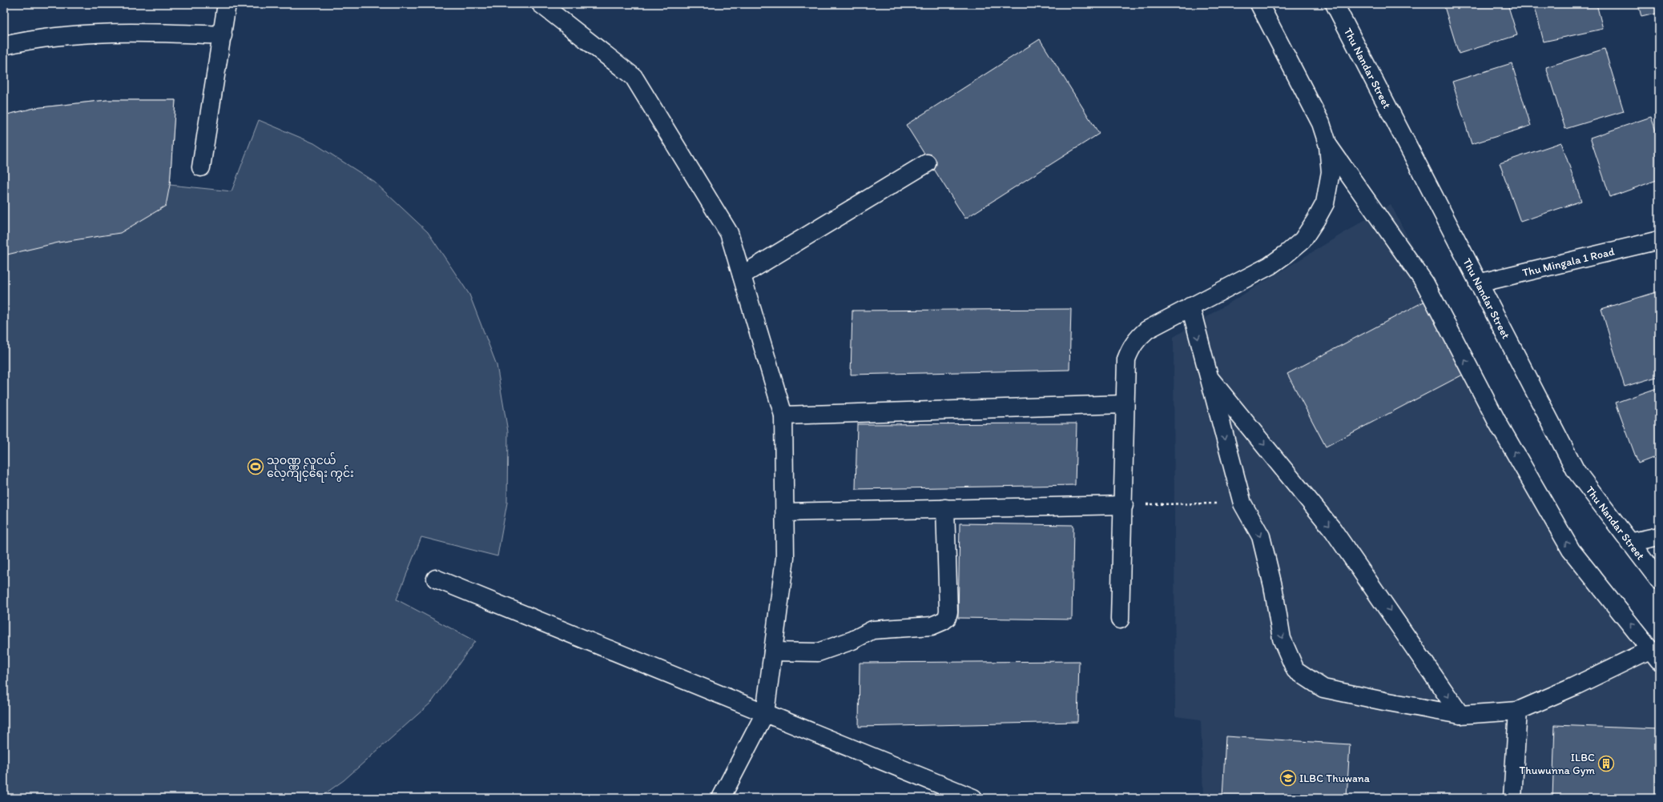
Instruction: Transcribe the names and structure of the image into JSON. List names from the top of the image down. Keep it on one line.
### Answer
{"streets":{"street":["Thu Nandar Street","Thu Mingala 1 Road"]},"crossings":[["Thu Nandar Street","Thu Mingala 1 Road"]],"places":{"sports":["သုဝဏ္ဏ လူငယ် လေ့ကျင့်ရေး ကွင်း"],"building":["ILBC Thuwunna Gym"],"school or university":["ILBC Thuwana"]}}
